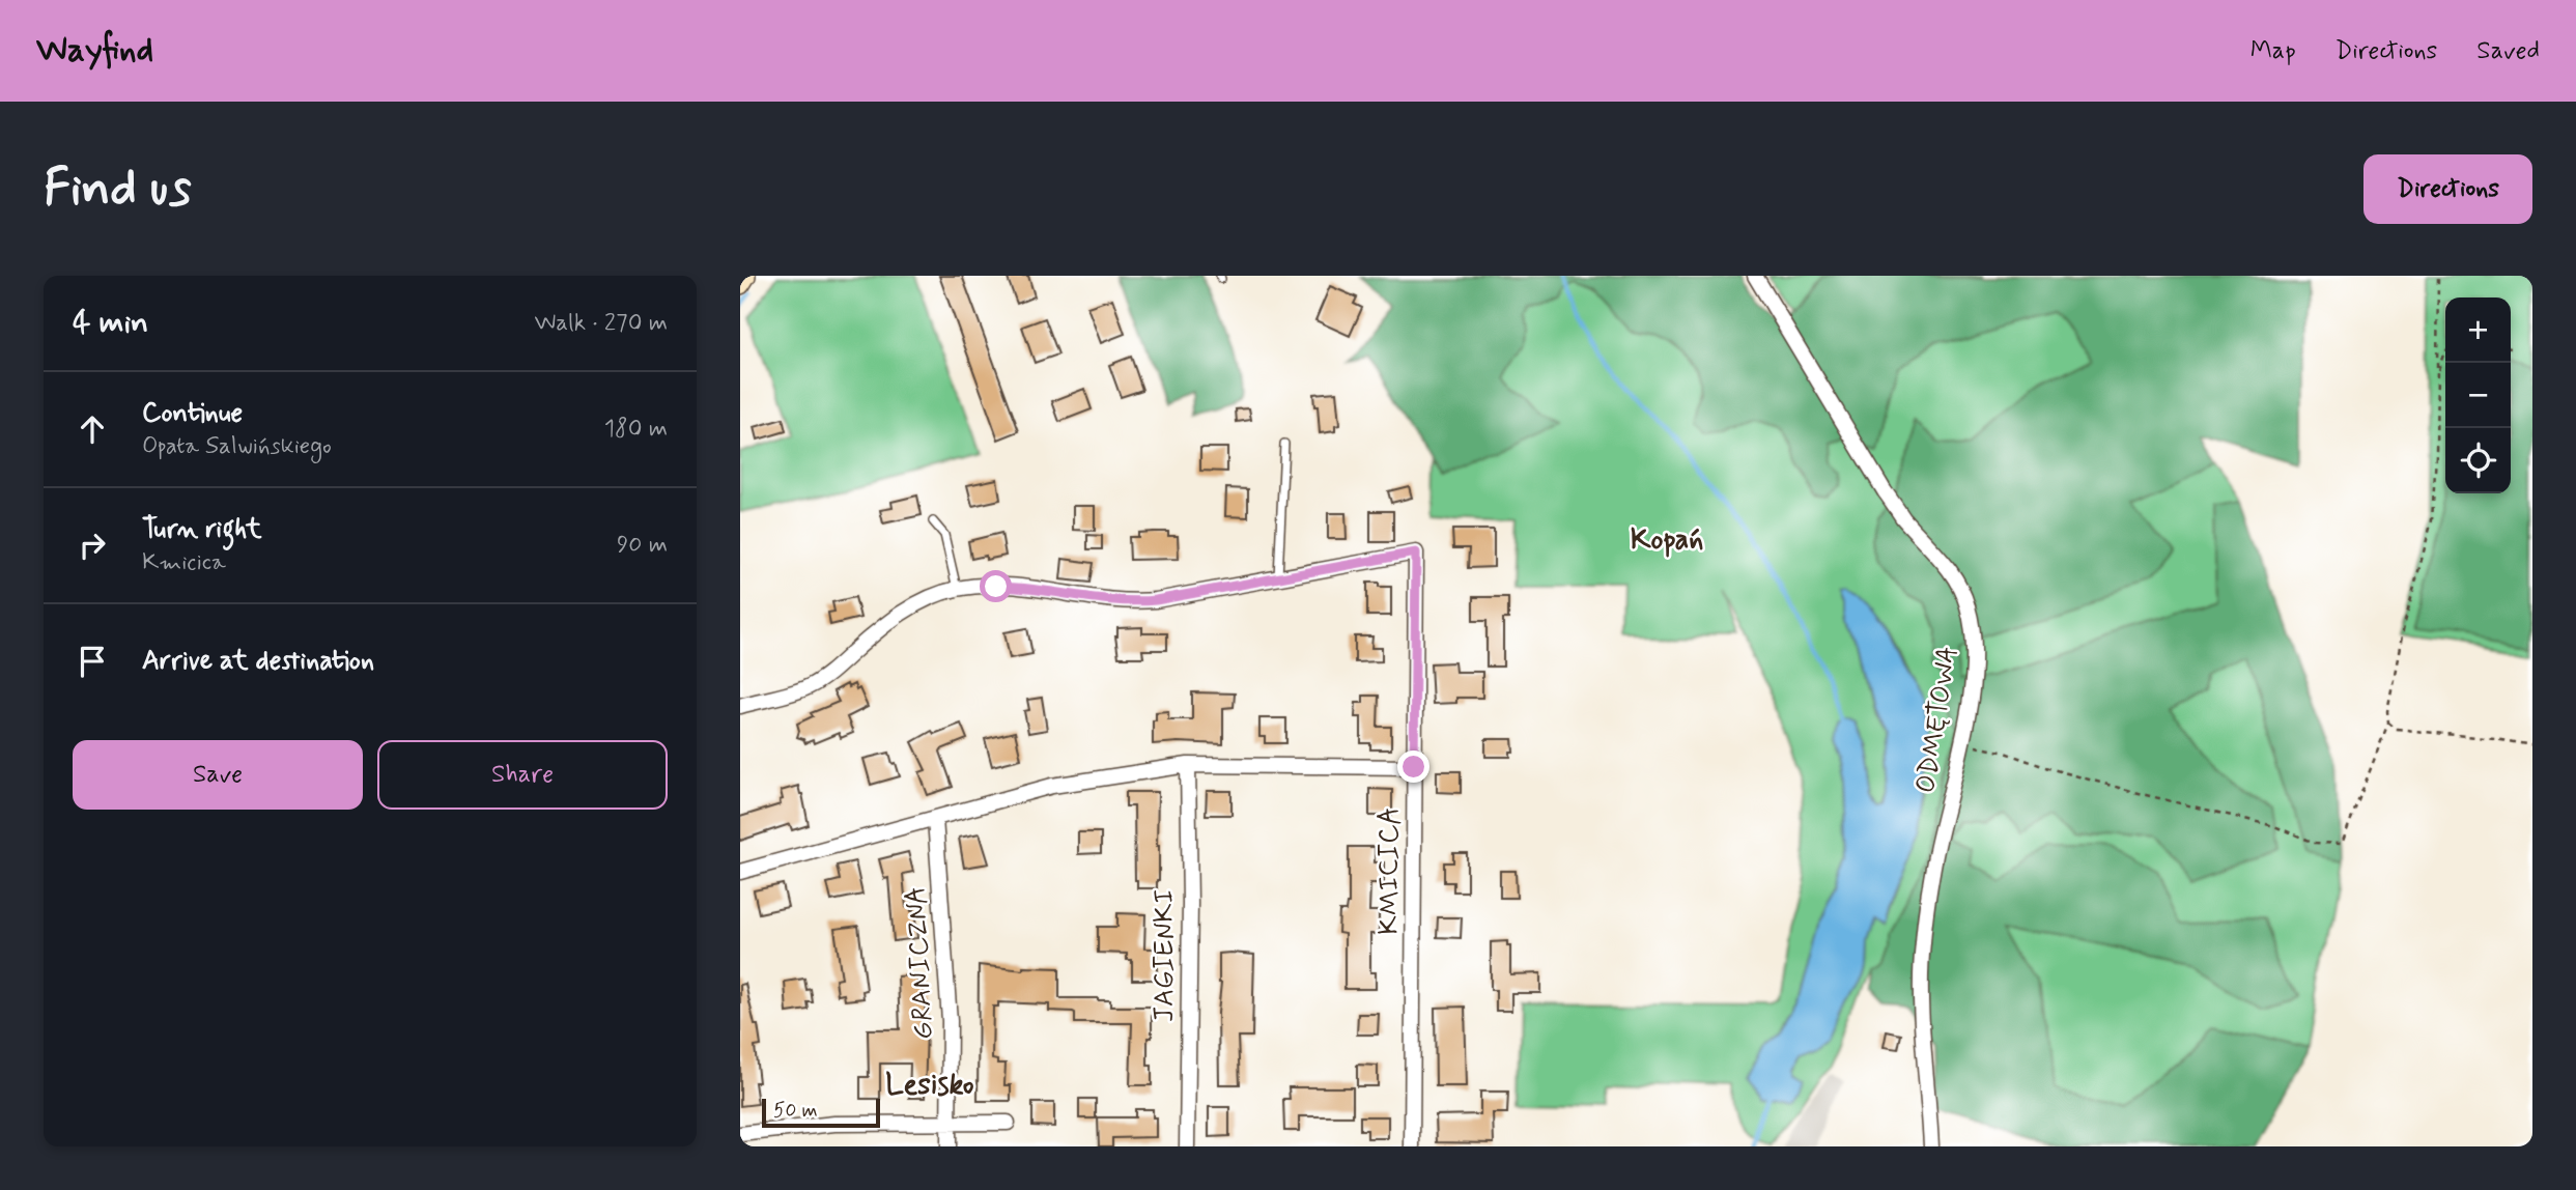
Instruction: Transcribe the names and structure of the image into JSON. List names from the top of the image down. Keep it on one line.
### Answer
{"streets":{"street":["ODMĘTOWA","KMICICA","JAGIENKI","GRANICZNA"]},"districts":["Kopań","Lesisko"],"scale_bar":"50 m","page":{"header":"Wayfind","nav":["Map","Directions","Saved"],"buttons":["Directions",["Save","Share"]],"title":"Find us","heading":["4 min","Walk · 270 m"],"map_buttons":["+","−"],"list":[["Continue","Opata Salwińskiego","180 m"],["Turn right","Kmicica","90 m"],"Arrive at destination"],"scale":"50 m"}}
